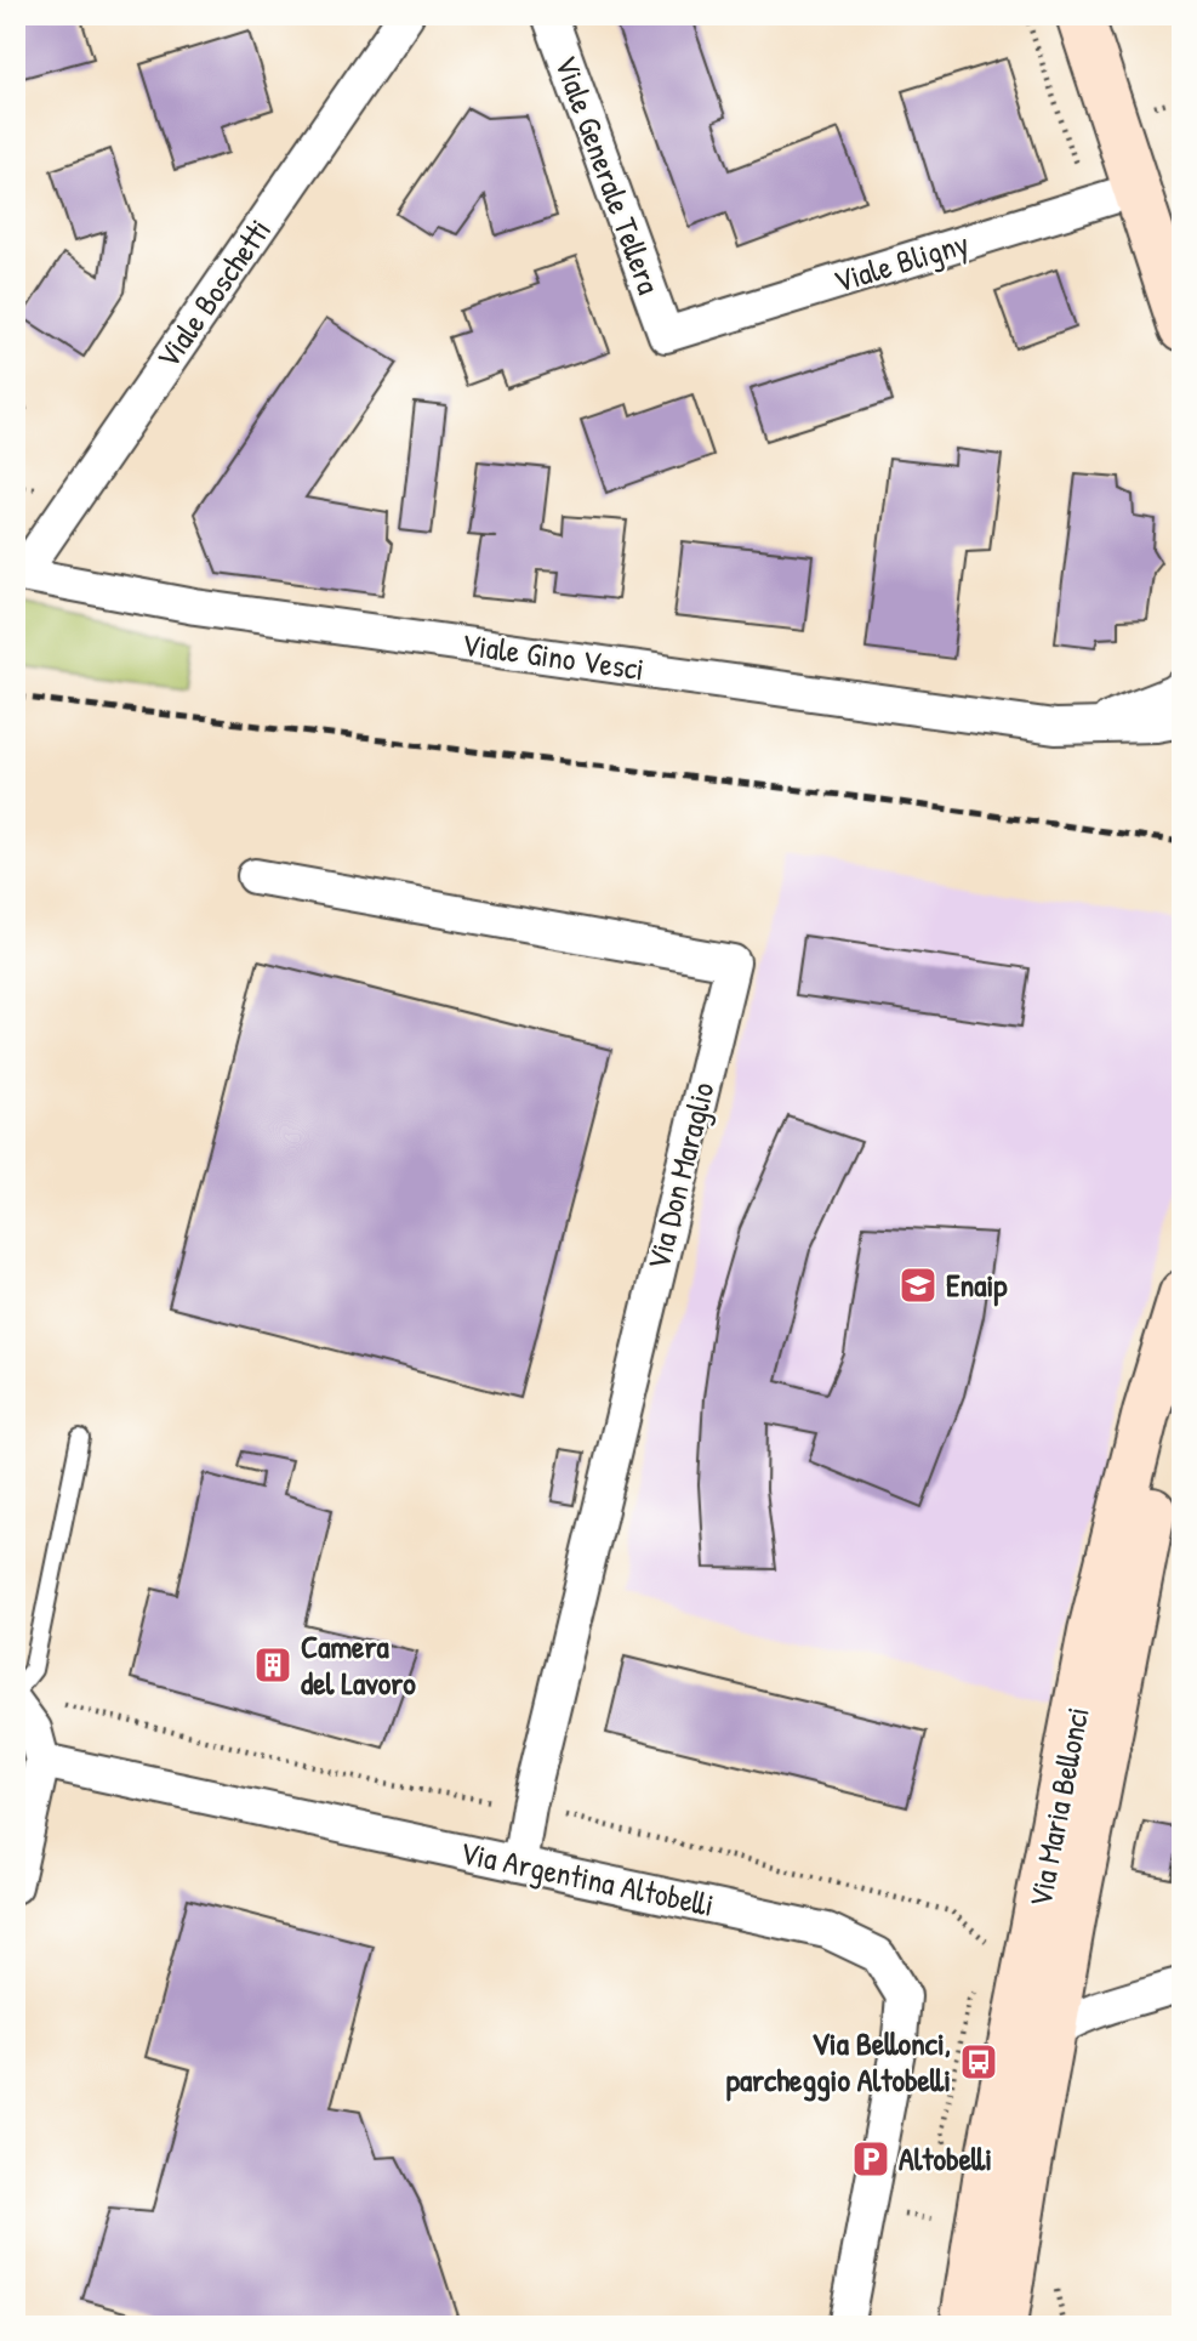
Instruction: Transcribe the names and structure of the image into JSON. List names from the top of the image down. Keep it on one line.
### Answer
{"streets":{"street":["Viale Generale Tellera","Viale Bligny","Viale Boschetti","Viale Gino Vesci","Via Don Maraglio","Via Maria Bellonci","Via Argentina Altobelli"]},"crossings":[["Viale Generale Tellera","Viale Bligny"],["Viale Boschetti","Viale Gino Vesci"],["Via Don Maraglio","Via Argentina Altobelli"]],"places":{"school or university":["Enaip"],"building":["Camera del Lavoro"],"bus stop":["Via Bellonci, parcheggio Altobelli"],"parking":["Altobelli"]}}
